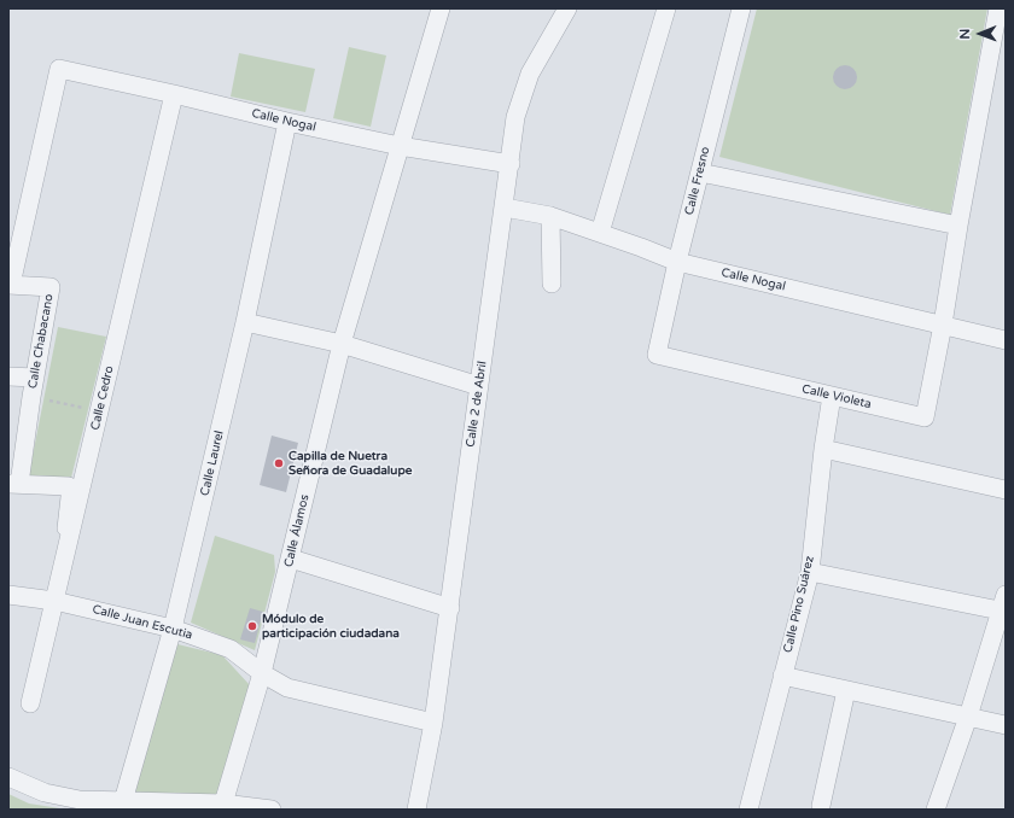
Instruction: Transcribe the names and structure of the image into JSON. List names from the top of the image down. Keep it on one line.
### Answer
{"streets":{"street":["Calle Nogal","Calle Fresno","Calle Chabacano","Calle Violeta","Calle Cedro","Calle 2 de Abril","Calle Laurel","Calle Álamos","Calle Pino Suárez","Calle Juan Escutia"]},"crossings":[["Calle Nogal","Calle Fresno"],["Calle Nogal","Calle Chabacano"],["Calle Nogal","Calle Violeta"],["Calle Nogal","Calle Cedro"],["Calle Nogal","Calle 2 de Abril"],["Calle Nogal","Calle Laurel"],["Calle Nogal","Calle Álamos"],["Calle Fresno","Calle Violeta"],["Calle Violeta","Calle Pino Suárez"],["Calle Cedro","Calle Juan Escutia"],["Calle 2 de Abril","Calle Juan Escutia"],["Calle Laurel","Calle Juan Escutia"],["Calle Álamos","Calle Juan Escutia"]],"places":["Capilla de Nuetra Señora de Guadalupe","Módulo de participación ciudadana"],"north":"left"}
